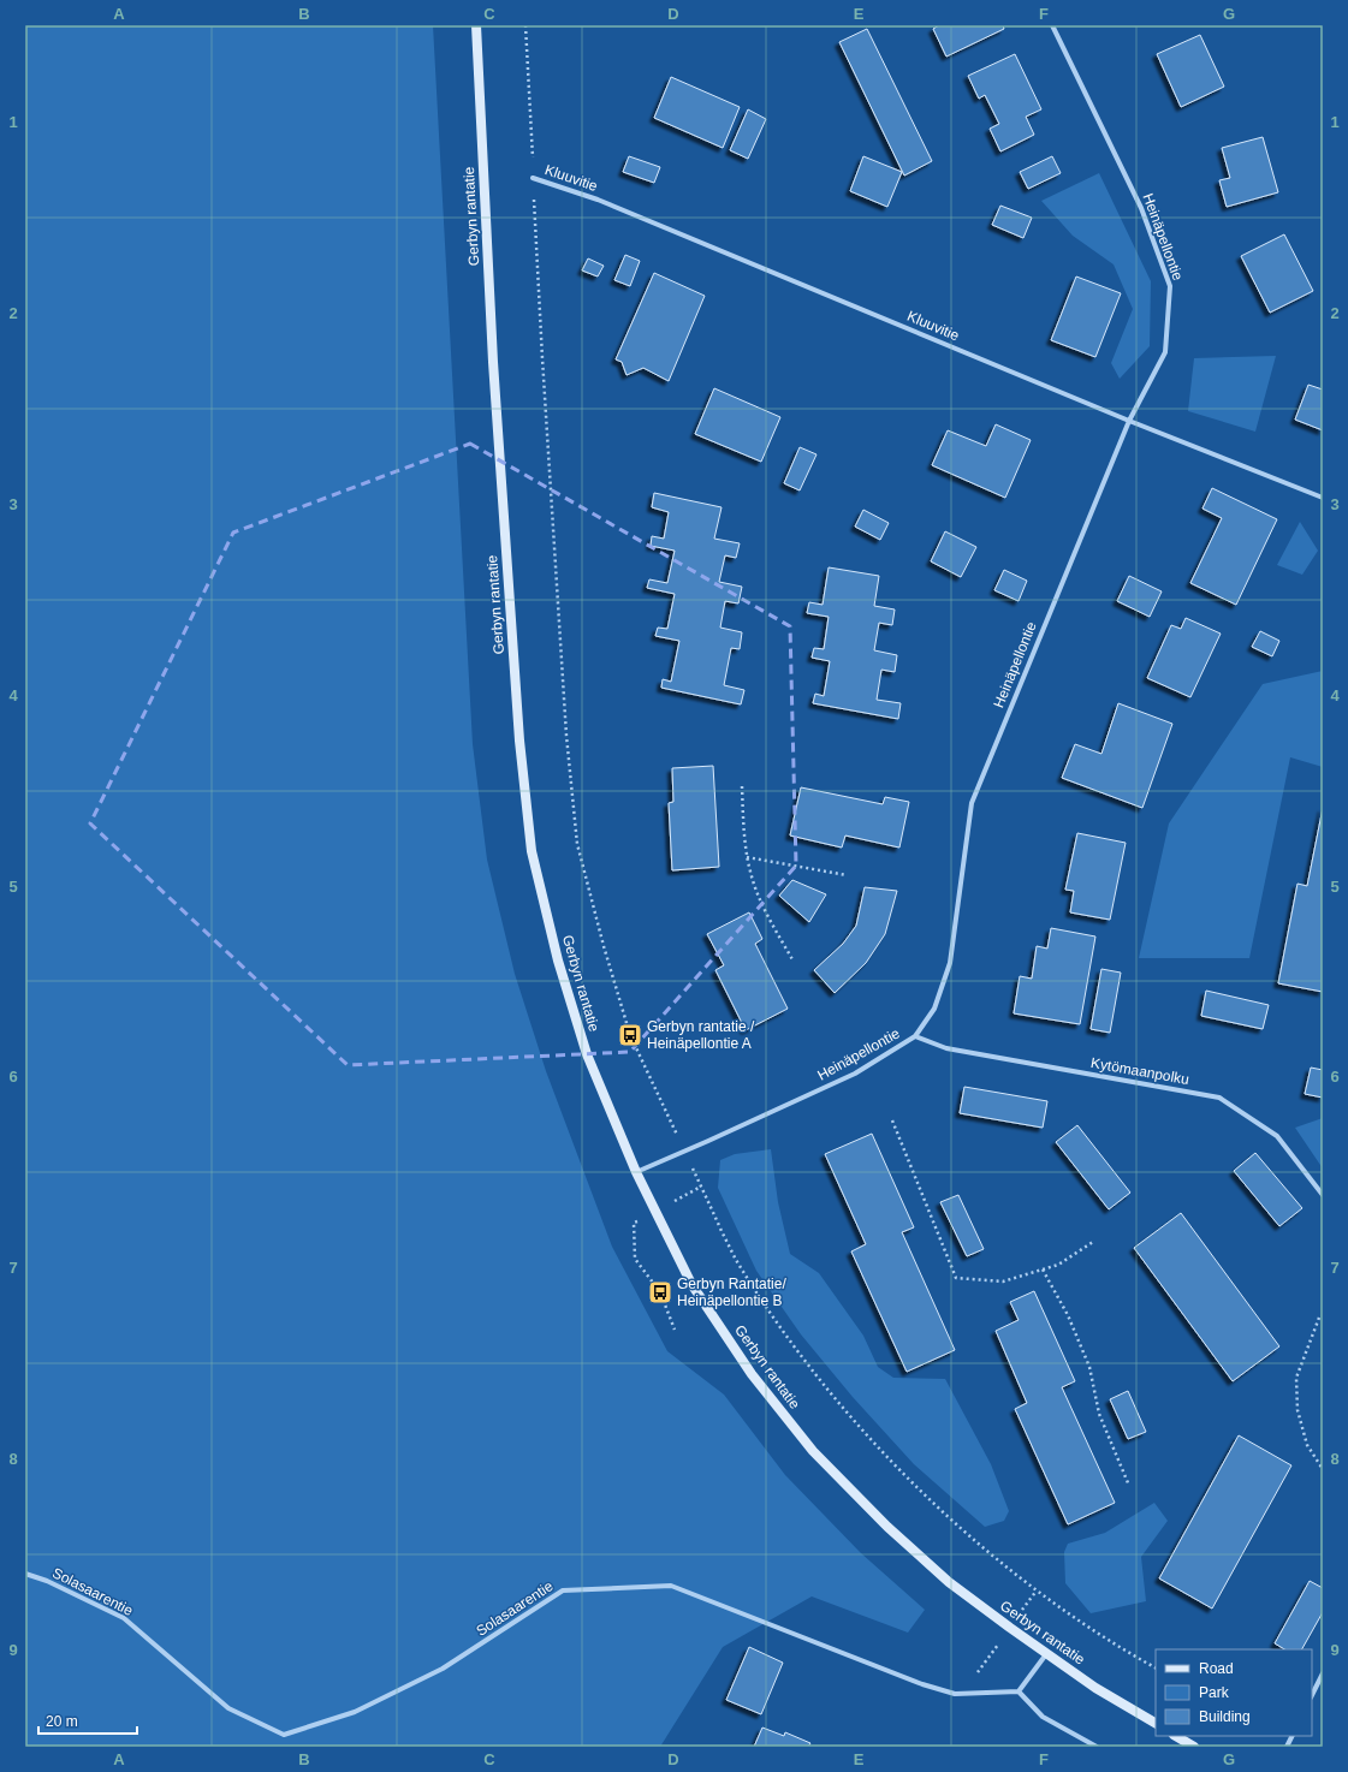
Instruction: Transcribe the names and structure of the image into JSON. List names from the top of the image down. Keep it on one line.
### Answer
{"streets":{"main road":["Gerbyn rantatie"],"street":["Kluuvitie","Heinäpellontie","Kytömaanpolku","Solasaarentie"]},"crossings":[["Kluuvitie","Heinäpellontie"],["Gerbyn rantatie","Heinäpellontie"],["Heinäpellontie","Kytömaanpolku"]],"places":{"bus stop":["Gerbyn rantatie / Heinäpellontie A","Gerbyn Rantatie/ Heinäpellontie B"]},"legend":["Road","Park","Building"],"scale_bar":"20 m","grid":{"columns":["A","B","C","D","E","F","G"],"rows":["1","2","3","4","5","6","7","8","9"]}}
